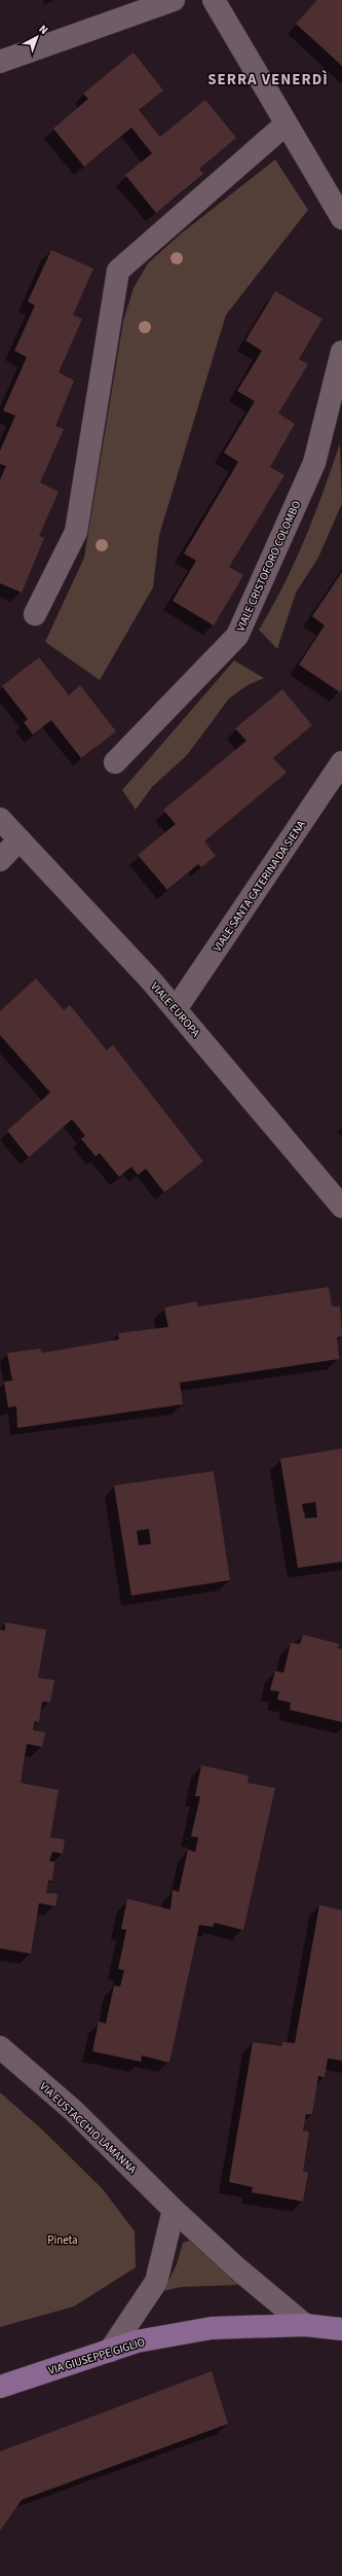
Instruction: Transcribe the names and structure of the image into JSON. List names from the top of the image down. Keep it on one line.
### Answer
{"streets":{"main road":["VIA GIUSEPPE GIGLIO"],"street":["VIALE CRISTOFORO COLOMBO","VIALE SANTA CATERINA DA SIENA","VIALE EUROPA","VIA EUSTACCHIO LAMANNA"]},"crossings":[["VIALE SANTA CATERINA DA SIENA","VIALE EUROPA"],["VIA EUSTACCHIO LAMANNA","VIA GIUSEPPE GIGLIO"]],"districts":["SERRA VENERDÌ"],"parks":["Pineta"],"north":"top right"}
